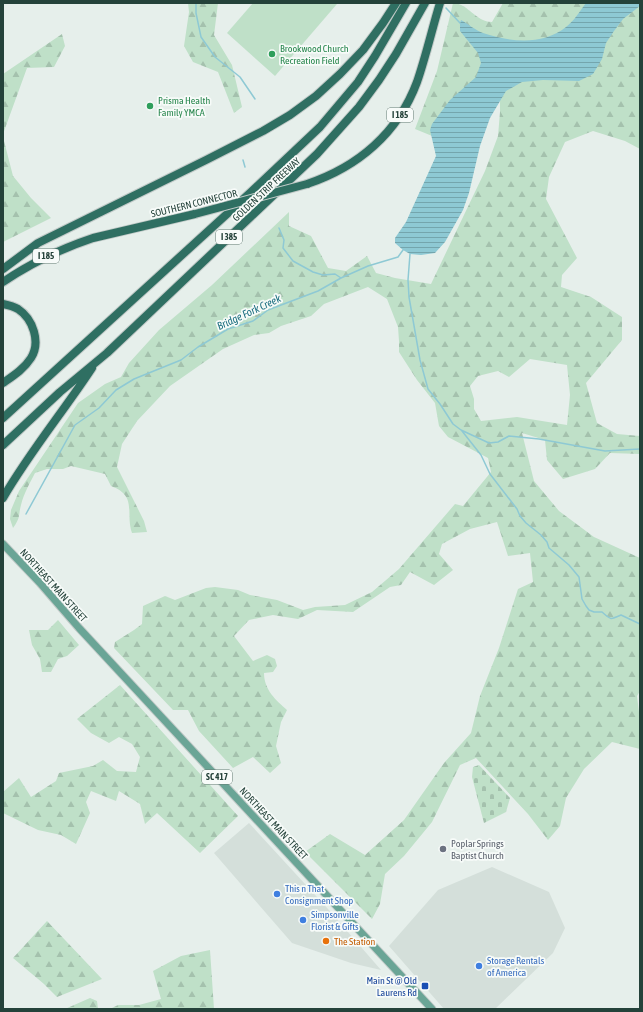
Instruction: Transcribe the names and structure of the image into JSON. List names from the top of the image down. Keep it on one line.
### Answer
{"streets":{"highway":["I 185","GOLDEN STRIP FREEWAY","SOUTHERN CONNECTOR","I 385"],"main road":["NORTHEAST MAIN STREET","SC 417"]},"water":["Bridge Fork Creek"],"places":{"other":["Brookwood Church Recreation Field","Prisma Health Family YMCA","Poplar Springs Baptist Church","This n That Consignment Shop","Simpsonville Florist & Gifts","The Station","Storage Rentals of America"],"transit":["Main St @ Old Laurens Rd"]}}
